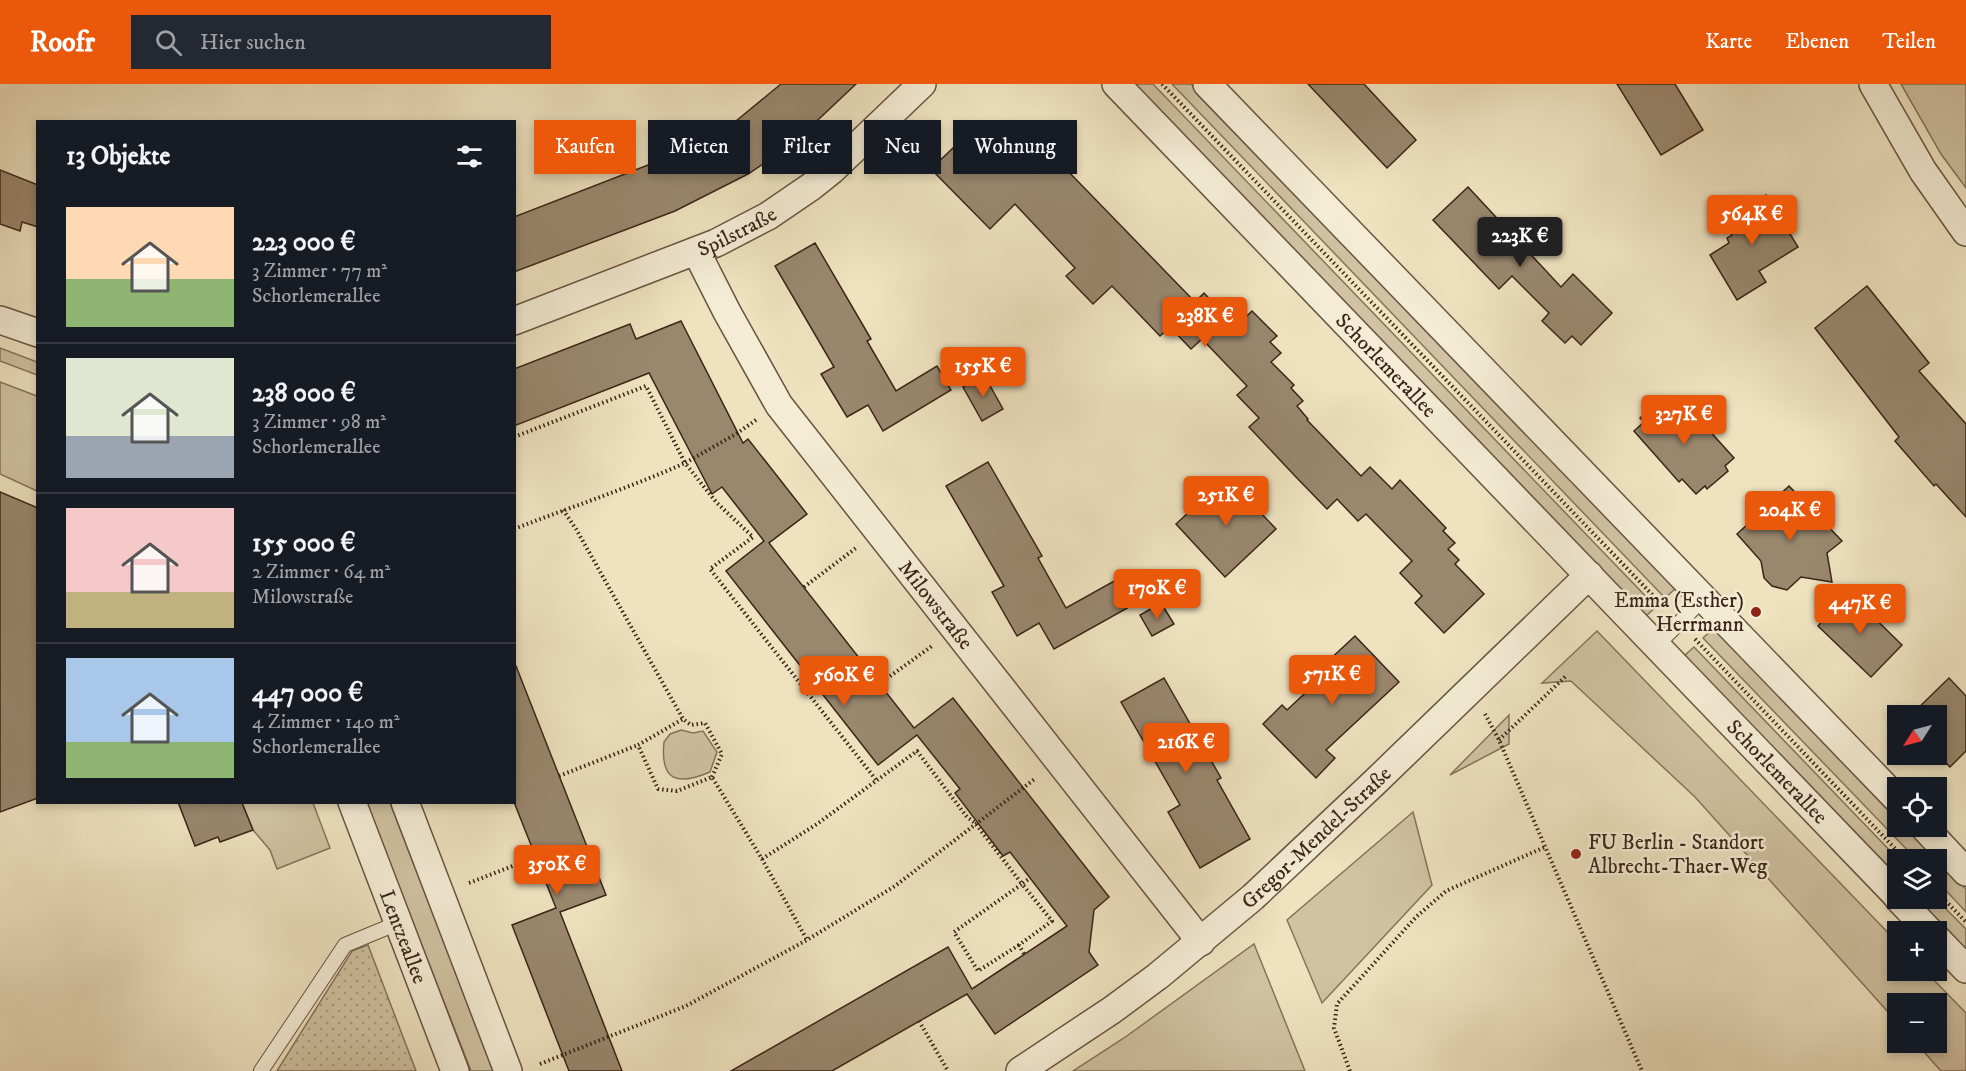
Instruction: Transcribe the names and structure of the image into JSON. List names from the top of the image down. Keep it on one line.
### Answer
{"streets":{"street":["Spilstraße","Schorlemerallee","Milowstraße","Gregor-Mendel-Straße","Lentzeallee"]},"crossings":[["Spilstraße","Milowstraße"],["Schorlemerallee","Gregor-Mendel-Straße"],["Milowstraße","Gregor-Mendel-Straße"]],"places":["Emma (Esther) Herrmann","FU Berlin - Standort Albrecht-Thaer-Weg"],"north":"bottom left","page":{"header":"Roofr","search":"Hier suchen","nav":["Karte","Ebenen","Teilen"],"chip":["Kaufen","Mieten","Filter","Neu","Wohnung"],"heading":"13 Objekte","list":[{"name":"223 000 €","note":"3 Zimmer · 77 m² · Schorlemerallee"},{"name":"238 000 €","note":"3 Zimmer · 98 m² · Schorlemerallee"},{"name":"155 000 €","note":"2 Zimmer · 64 m² · Milowstraße"},{"name":"447 000 €","note":"4 Zimmer · 140 m² · Schorlemerallee"}],"price":["564K €","223K €","238K €","155K €","327K €","251K €","204K €","170K €","447K €","571K €","560K €","216K €","350K €"],"map_buttons":["+","−"]}}
